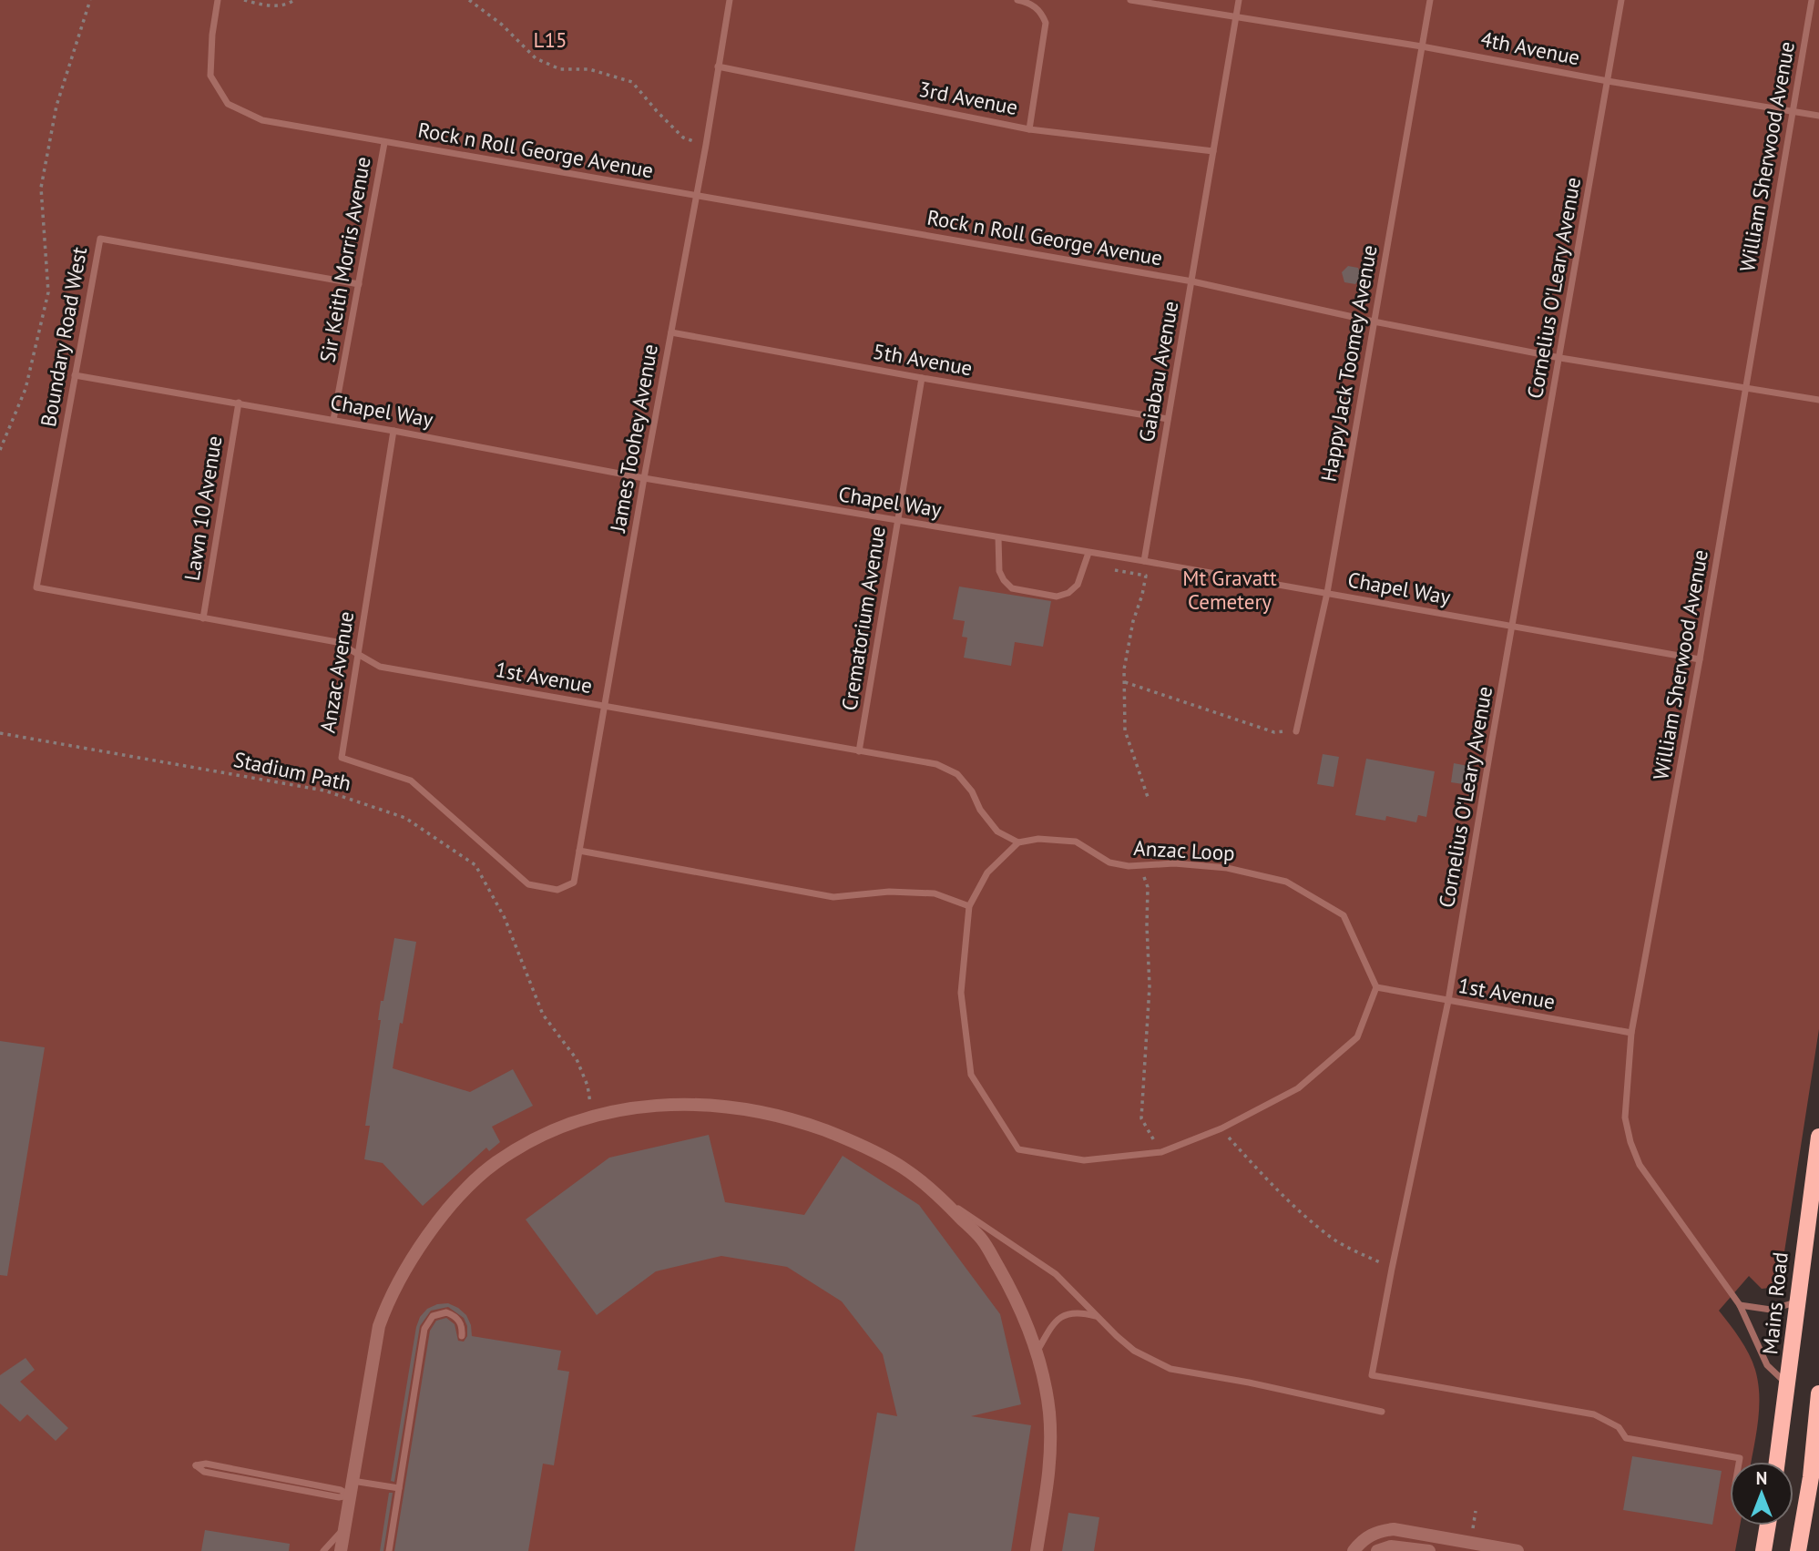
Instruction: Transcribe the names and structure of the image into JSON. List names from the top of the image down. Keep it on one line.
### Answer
{"streets":{"main road":["Mains Road"],"lane":["4th Avenue","3rd Avenue","Rock n Roll George Avenue","William Sherwood Avenue","Sir Keith Morris Avenue","Cornelius O'Leary Avenue","Boundary Road West","5th Avenue","Happy Jack Toomey Avenue","Gaiabau Avenue","Chapel Way","James Toohey Avenue","Lawn 10 Avenue","Crematorium Avenue","Anzac Avenue","1st Avenue","Anzac Loop"],"path":["Stadium Path"]},"crossings":[["4th Avenue","William Sherwood Avenue"],["4th Avenue","Cornelius O'Leary Avenue"],["4th Avenue","Happy Jack Toomey Avenue"],["4th Avenue","Gaiabau Avenue"],["3rd Avenue","Gaiabau Avenue"],["3rd Avenue","James Toohey Avenue"],["Rock n Roll George Avenue","William Sherwood Avenue"],["Rock n Roll George Avenue","Sir Keith Morris Avenue"],["Rock n Roll George Avenue","Cornelius O'Leary Avenue"],["Rock n Roll George Avenue","Happy Jack Toomey Avenue"],["Rock n Roll George Avenue","Gaiabau Avenue"],["Rock n Roll George Avenue","James Toohey Avenue"],["William Sherwood Avenue","Chapel Way"],["William Sherwood Avenue","1st Avenue"],["William Sherwood Avenue","Mains Road"],["Sir Keith Morris Avenue","Boundary Road West"],["Sir Keith Morris Avenue","Chapel Way"],["Cornelius O'Leary Avenue","Chapel Way"],["Cornelius O'Leary Avenue","1st Avenue"],["Boundary Road West","Chapel Way"],["Boundary Road West","1st Avenue"],["5th Avenue","Gaiabau Avenue"],["5th Avenue","James Toohey Avenue"],["5th Avenue","Crematorium Avenue"],["Happy Jack Toomey Avenue","Chapel Way"],["Gaiabau Avenue","Chapel Way"],["Chapel Way","James Toohey Avenue"],["Chapel Way","Lawn 10 Avenue"],["Chapel Way","Crematorium Avenue"],["Chapel Way","Anzac Avenue"],["James Toohey Avenue","Anzac Avenue"],["James Toohey Avenue","1st Avenue"],["Lawn 10 Avenue","1st Avenue"],["Crematorium Avenue","1st Avenue"],["Anzac Avenue","1st Avenue"],["1st Avenue","Anzac Loop"]],"parks":["L15","Mt Gravatt Cemetery"],"north":"top"}
